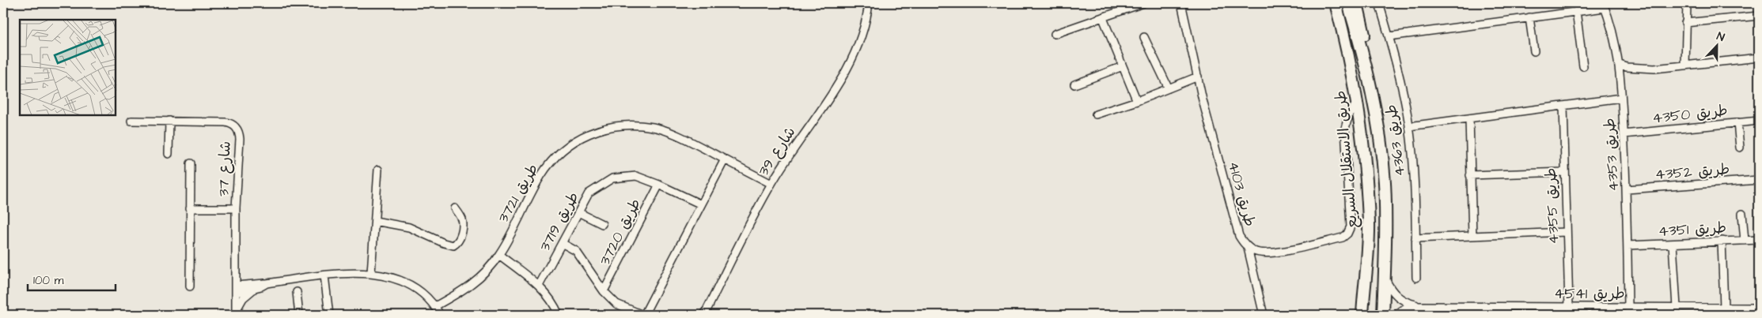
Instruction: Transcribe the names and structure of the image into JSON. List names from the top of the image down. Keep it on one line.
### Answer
{"streets":{"main road":["طريق الاستقلال السريع"],"street":["طريق 4350","طريق 4363","شارع 39","طريق 4353","شارع 37","طريق 4352","طريق 3721","طريق 4103","طريق 4355","طريق 3719","طريق 4351","طريق 3720","طريق 4541"]},"crossings":[["طريق 4350","طريق 4353"],["شارع 39","طريق 3721"],["طريق 4353","طريق 4352"],["طريق 4353","طريق 4351"],["طريق 4353","طريق 4541"],["طريق الاستقلال السريع","طريق 4103"],["طريق 4355","طريق 4541"],["طريق 3719","طريق 3720"]],"scale_bar":"100 m","north":"top"}
